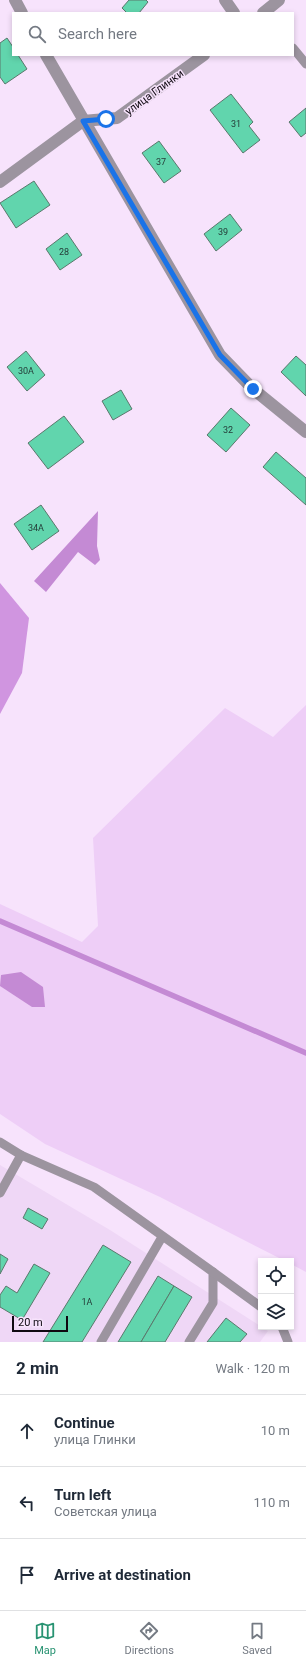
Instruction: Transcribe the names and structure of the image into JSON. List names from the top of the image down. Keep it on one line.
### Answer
{"streets":{"street":["улица Глинки"]},"house_numbers":["31","37","39","28","30А","32","34А","1А"],"scale_bar":"20 m","page":{"search":"Search here","scale":"20 m","heading":["2 min","Walk · 120 m"],"list":[["Continue","улица Глинки","10 m"],["Turn left","Советская улица","110 m"],"Arrive at destination"],"nav":["Map","Directions","Saved"]}}
